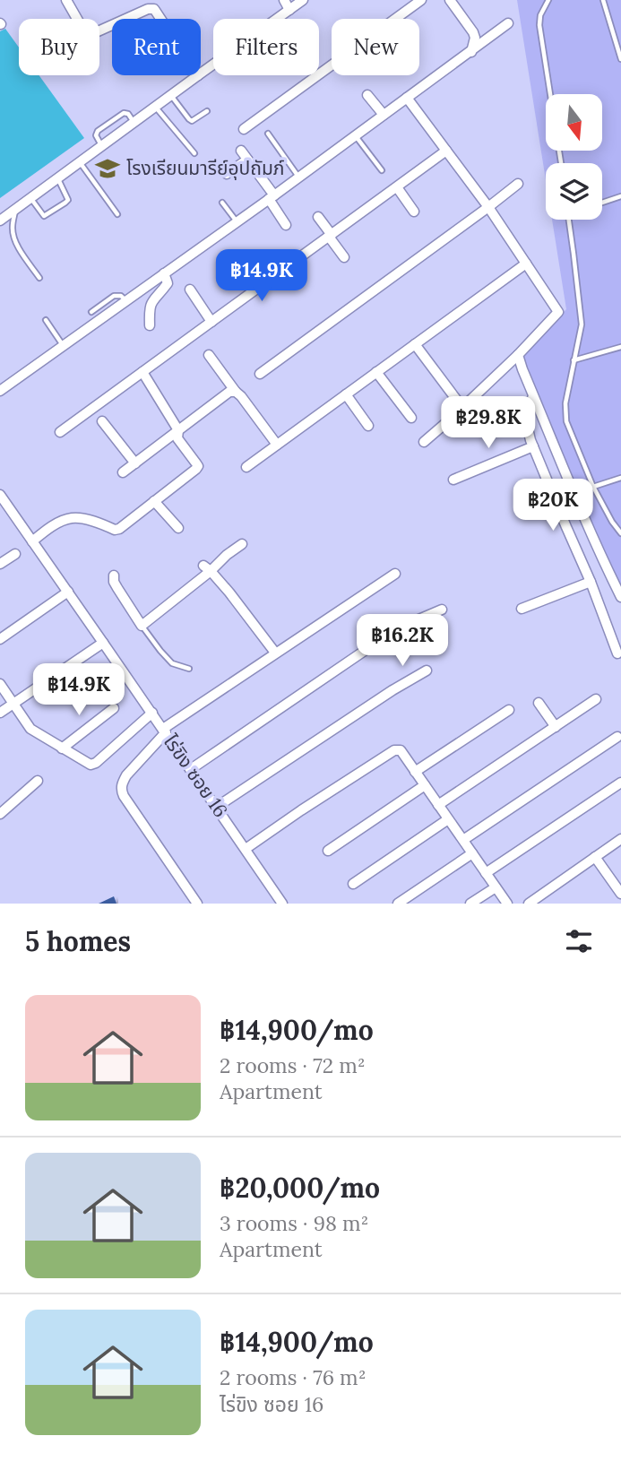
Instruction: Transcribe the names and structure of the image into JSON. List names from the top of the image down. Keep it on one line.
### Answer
{"streets":{"street":["ไร่ขิง ซอย 16"]},"places":{"school or university":["โรงเรียนมารีย์อุปถัมภ์"]},"north":"bottom","page":{"chip":["Buy","Rent","Filters","New"],"price":["฿14.9K","฿29.8K","฿20K","฿16.2K","฿14.9K"],"heading":"5 homes","list":[{"name":"฿14,900/mo","note":"2 rooms · 72 m² · Apartment"},{"name":"฿20,000/mo","note":"3 rooms · 98 m² · Apartment"},{"name":"฿14,900/mo","note":"2 rooms · 76 m² · ไร่ขิง ซอย 16"}]}}
